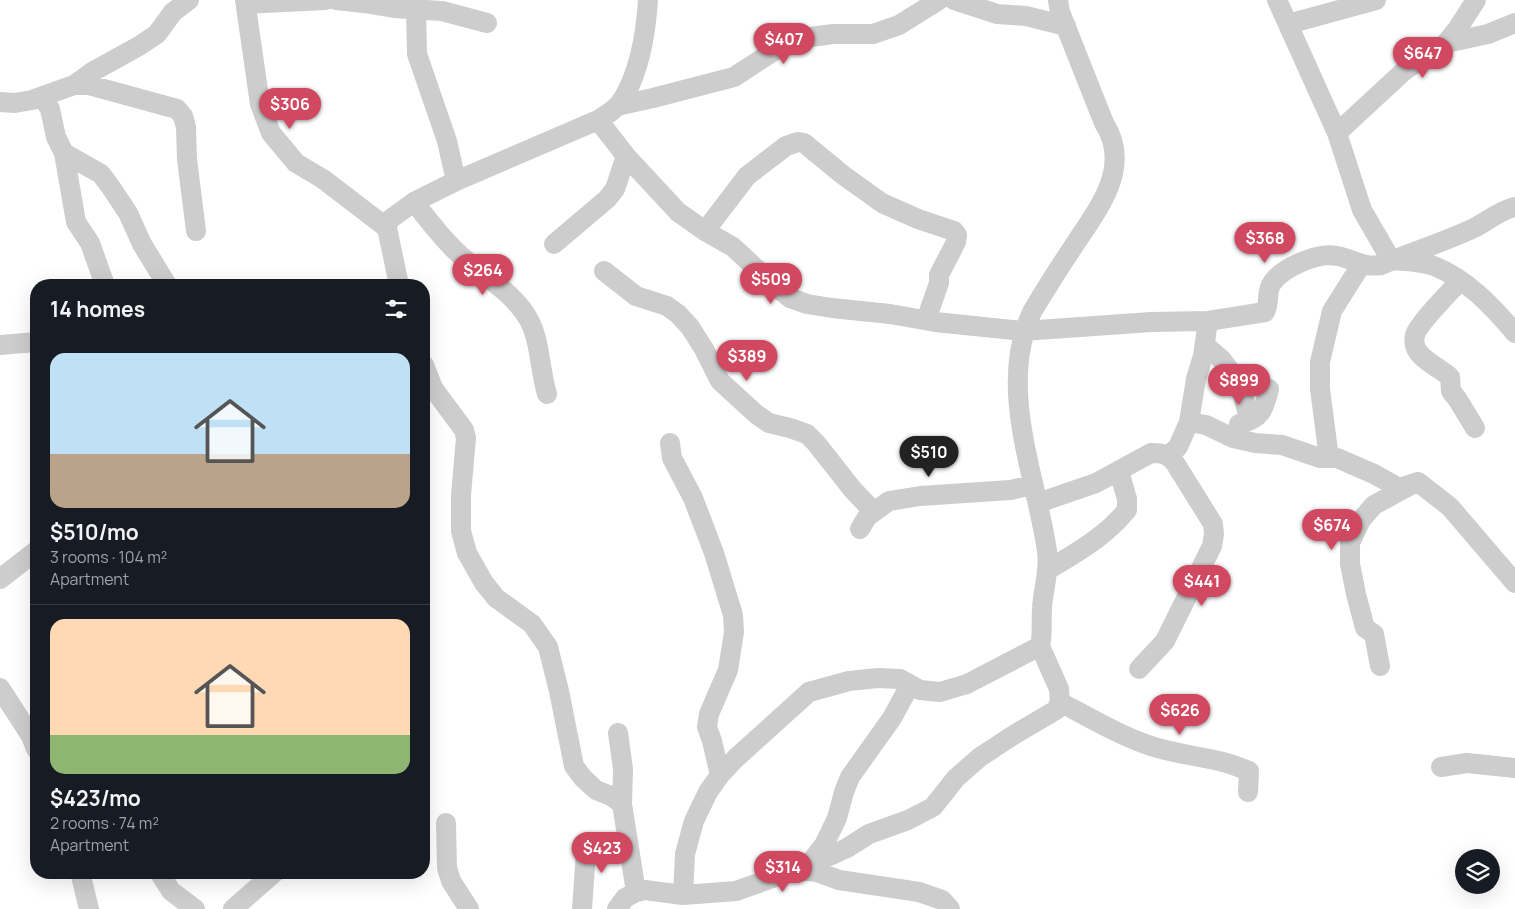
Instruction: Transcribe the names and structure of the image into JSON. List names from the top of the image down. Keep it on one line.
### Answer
{"page":{"price":["$407","$647","$306","$368","$264","$509","$389","$899","$510","$674","$441","$626","$423","$314"],"heading":"14 homes","list":[{"name":"$510/mo","note":"3 rooms · 104 m² · Apartment"},{"name":"$423/mo","note":"2 rooms · 74 m² · Apartment"}]}}
